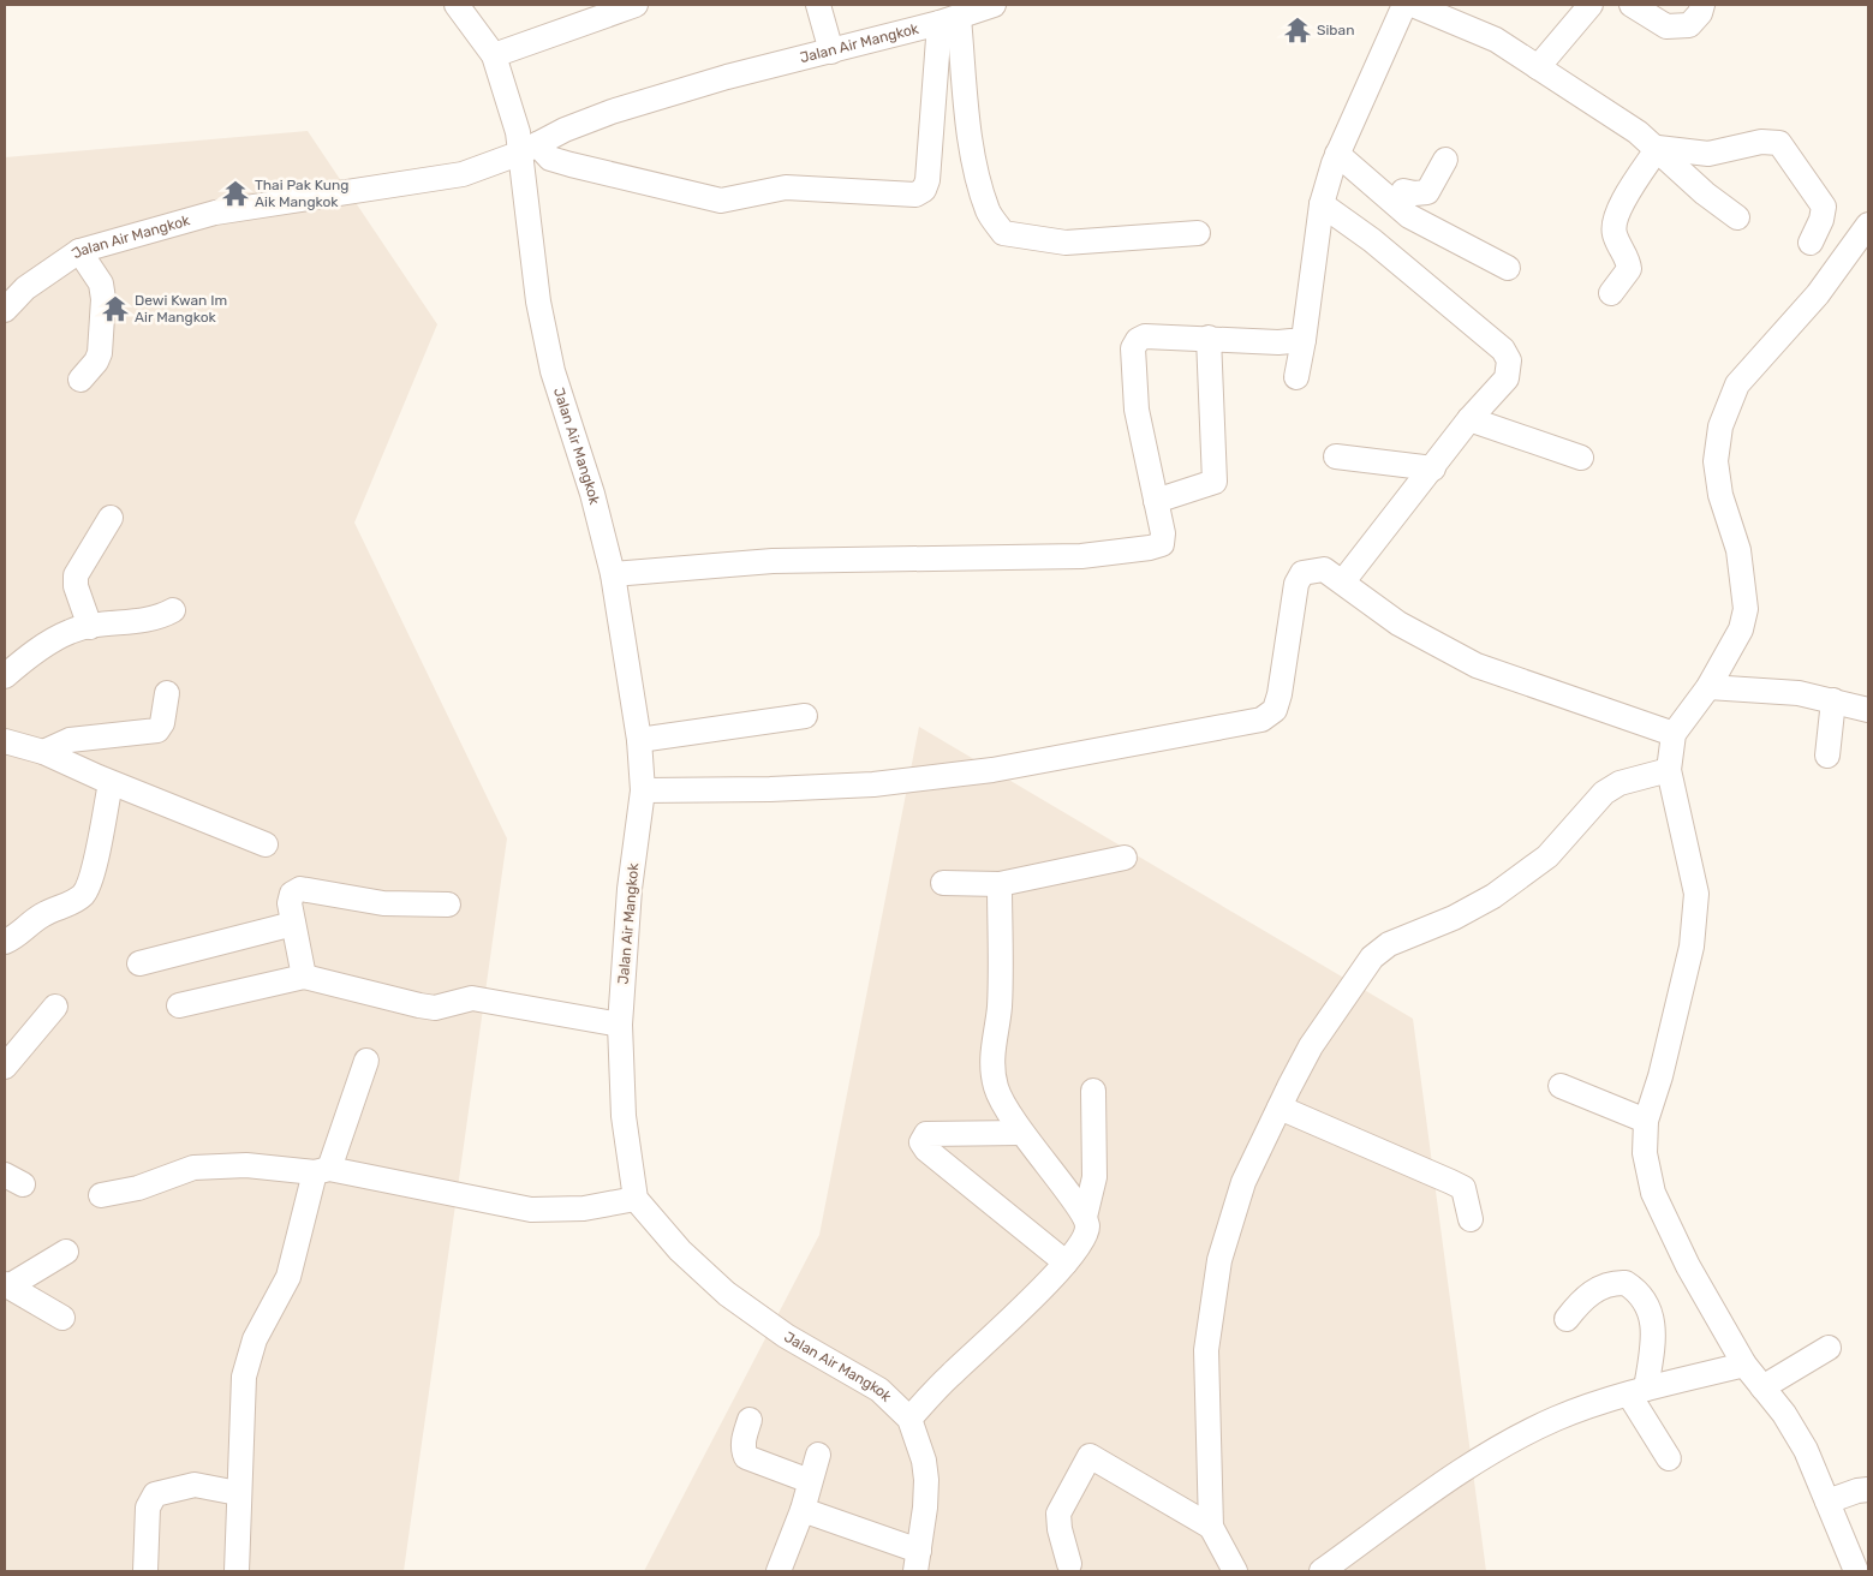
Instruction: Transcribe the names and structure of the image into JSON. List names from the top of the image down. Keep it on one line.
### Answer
{"streets":{"street":["Jalan Air Mangkok"]},"places":{"temple":["Siban","Thai Pak Kung Aik Mangkok","Dewi Kwan Im Air Mangkok"]}}
